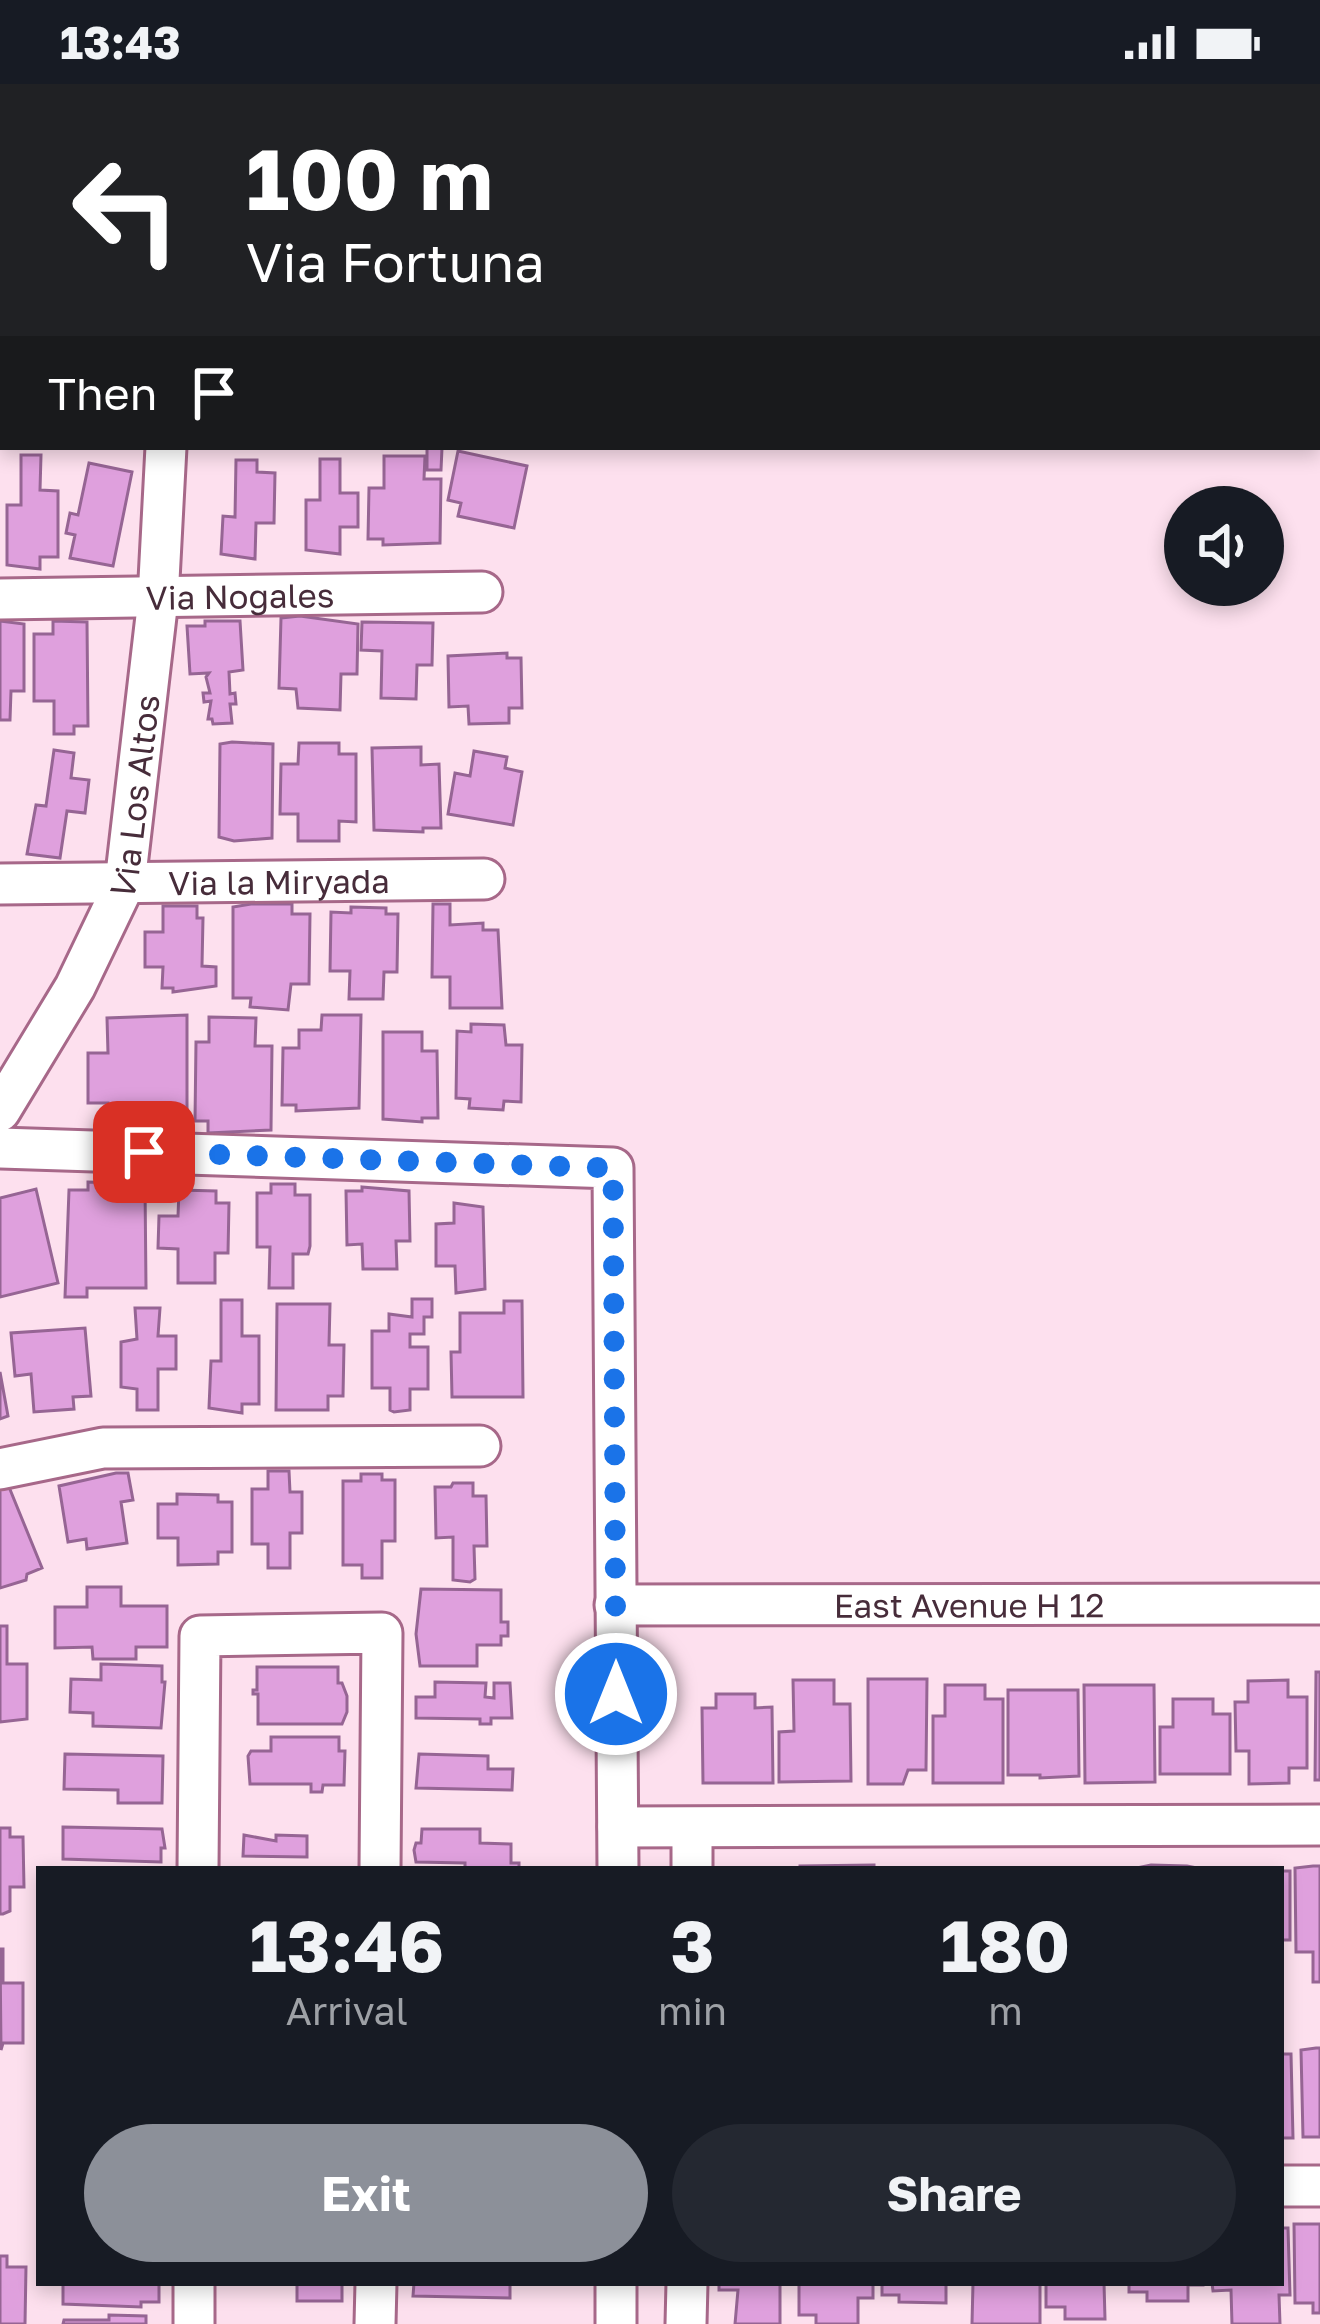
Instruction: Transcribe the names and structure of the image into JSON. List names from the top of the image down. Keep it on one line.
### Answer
{"streets":{"street":["Via Nogales","Via Los Altos","Via la Miryada","East Avenue H 12"]},"crossings":[["Via Nogales","Via Los Altos"],["Via Los Altos","Via la Miryada"]],"page":{"status":"13:43","turn":["100 m","Via Fortuna"],"then":"Then","eta":["13:46","Arrival","3","min","180","m"],"buttons":["Exit","Share"]}}
